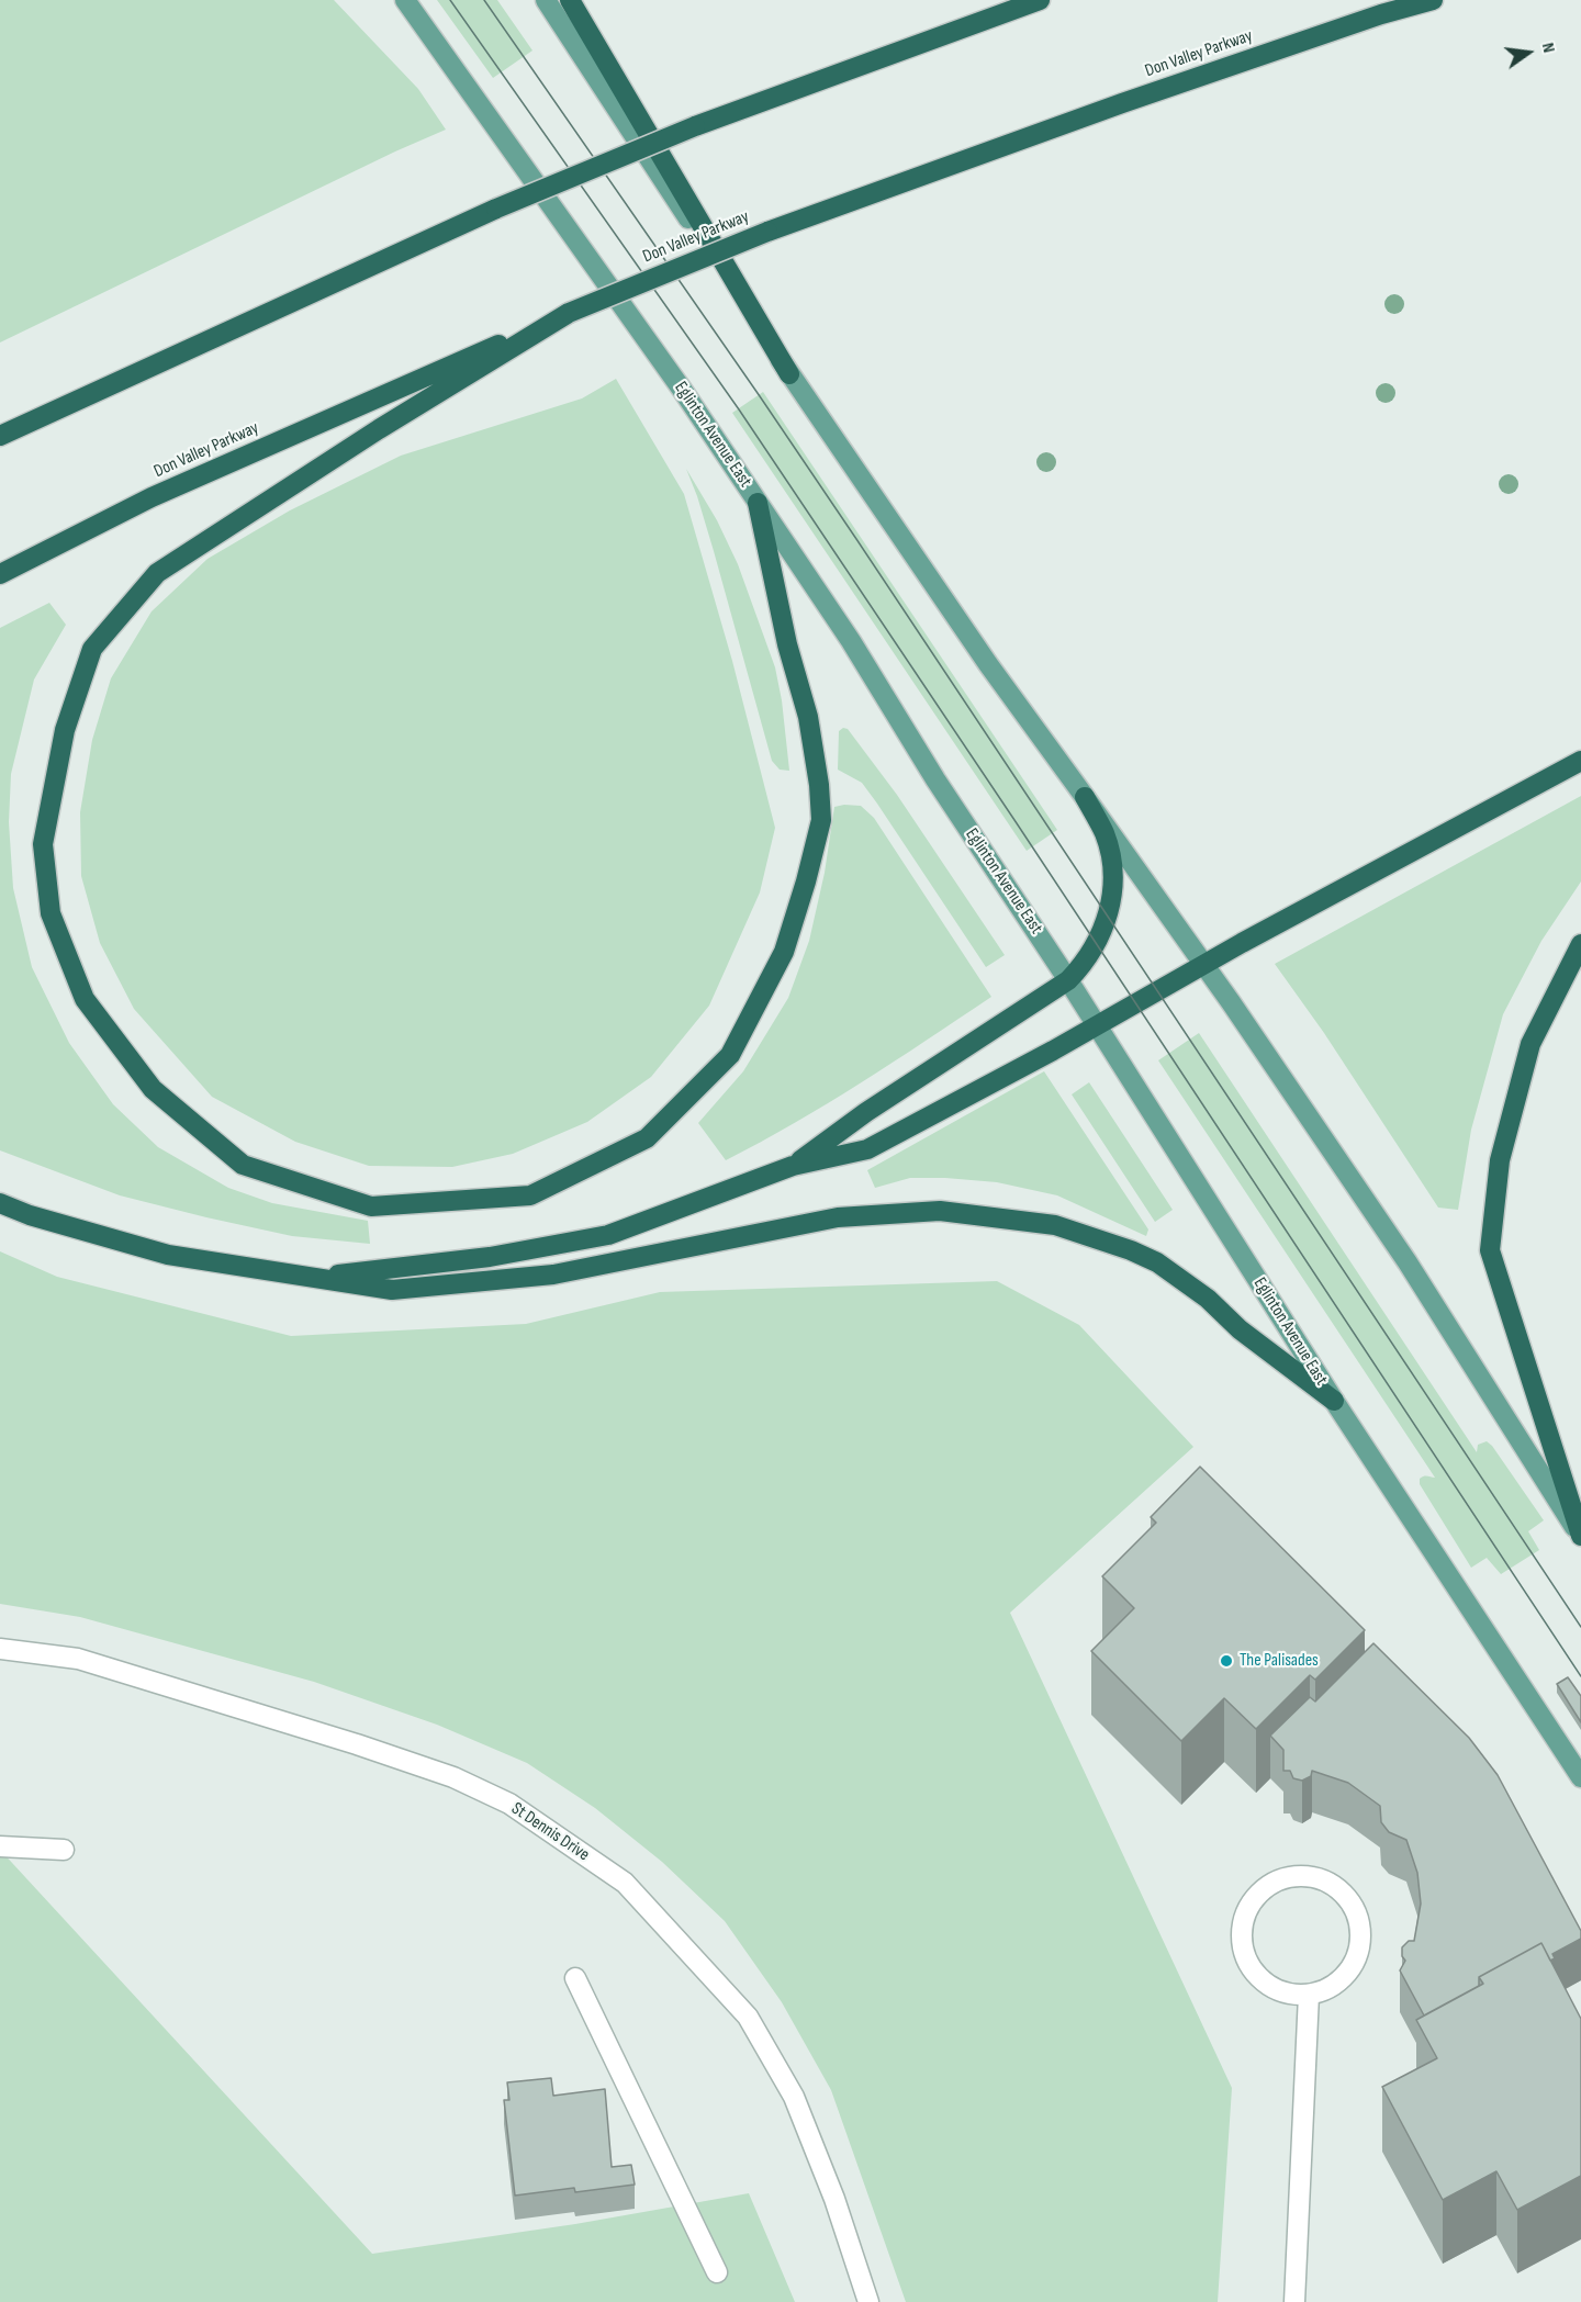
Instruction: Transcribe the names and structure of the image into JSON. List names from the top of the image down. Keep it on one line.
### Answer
{"streets":{"highway":["Don Valley Parkway"],"main road":["Eglinton Avenue East"],"street":["St Dennis Drive"]},"places":["The Palisades"],"north":"right"}
